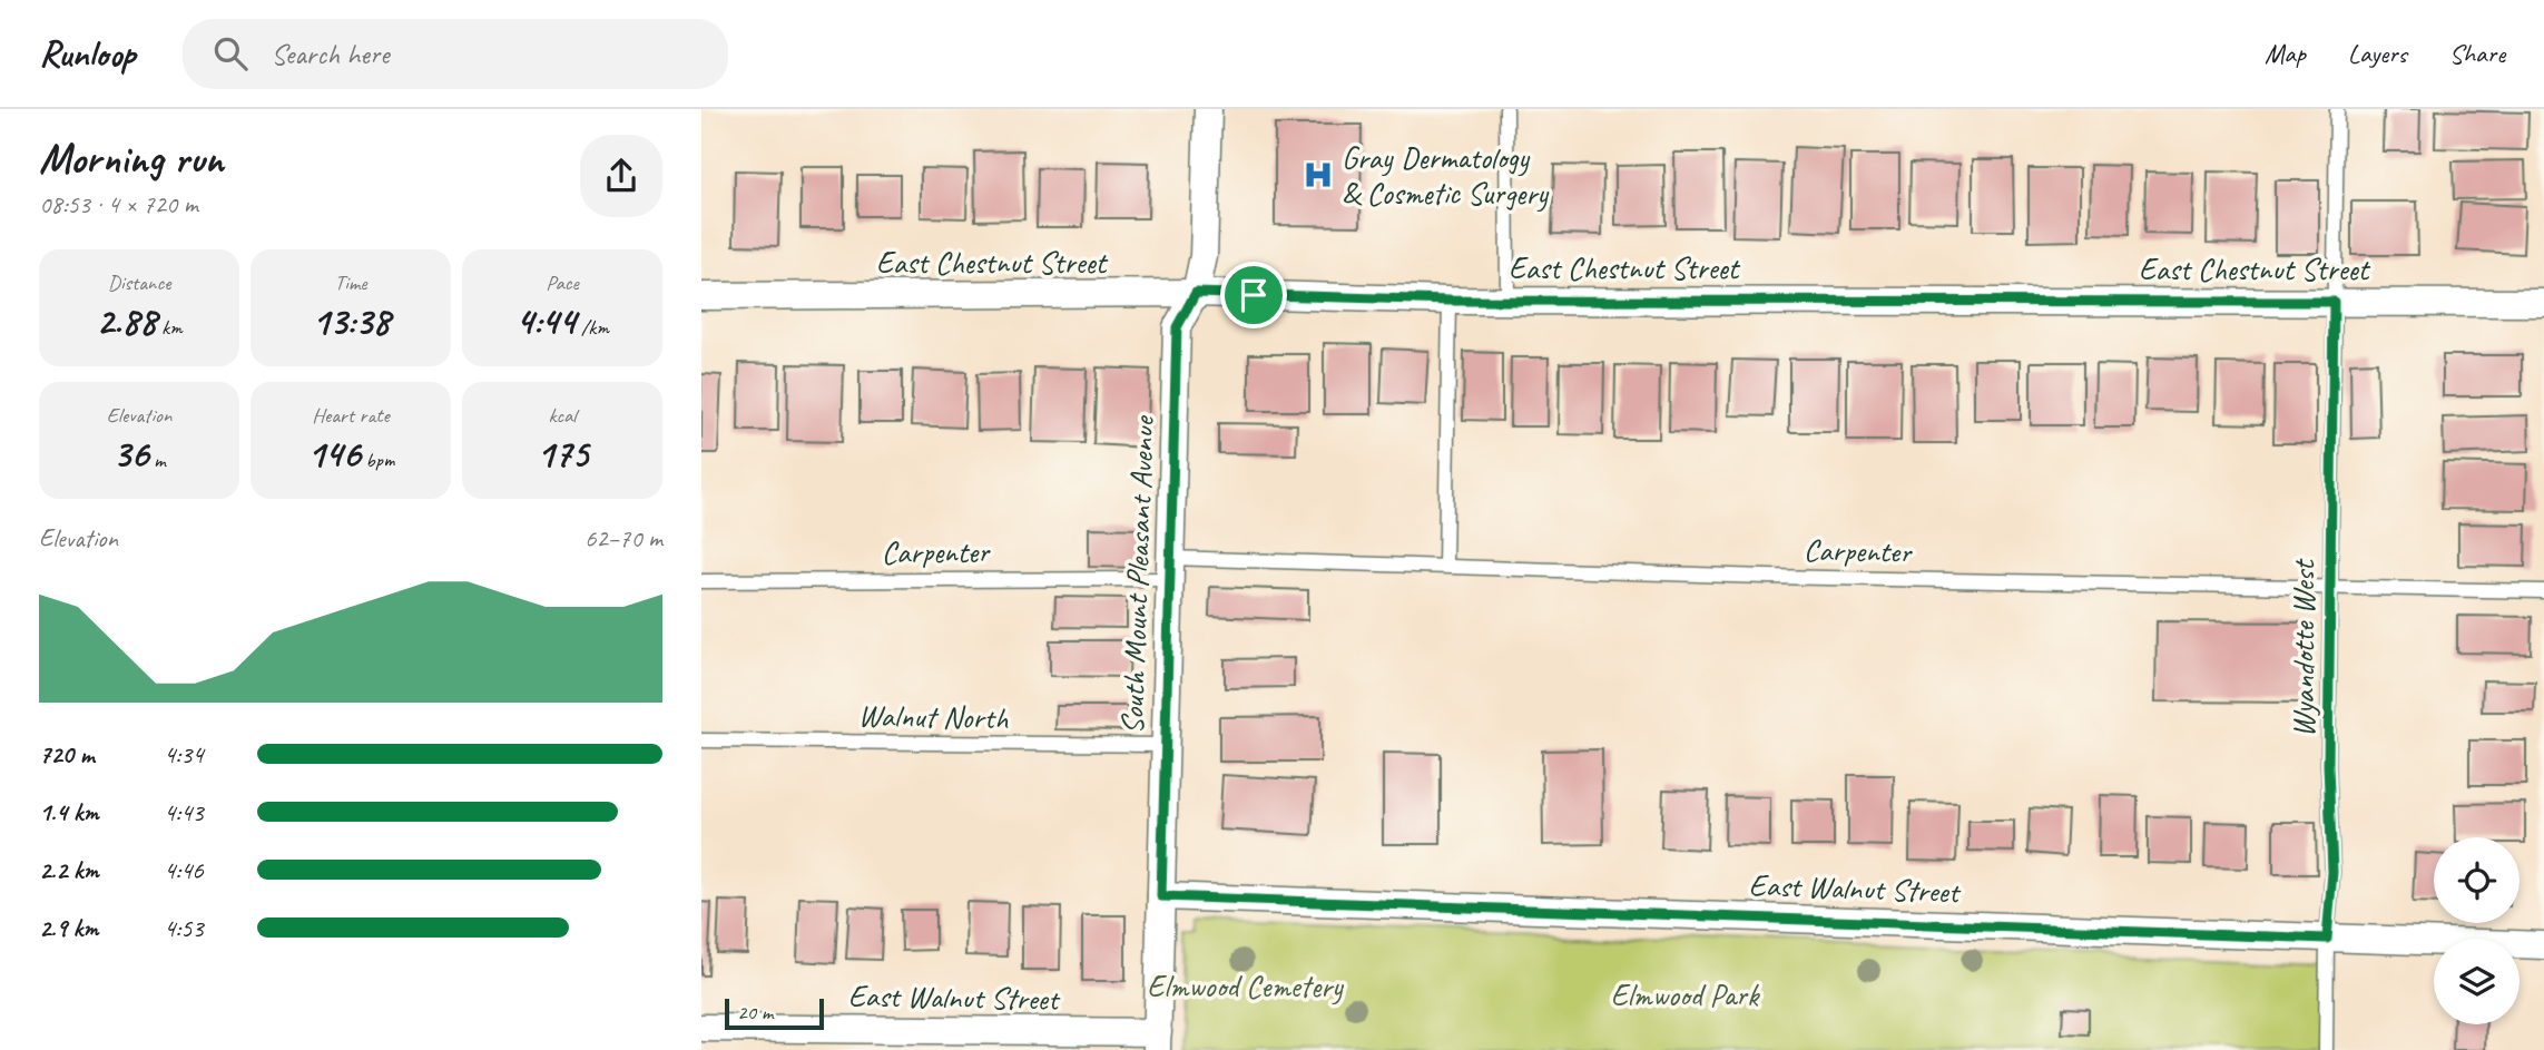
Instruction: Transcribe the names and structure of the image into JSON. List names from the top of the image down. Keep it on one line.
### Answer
{"streets":{"street":["East Chestnut Street","South Mount Pleasant Avenue","East Walnut Street"],"lane":["Carpenter","Wyandotte West","Walnut North"]},"crossings":[["East Chestnut Street","South Mount Pleasant Avenue"],["East Chestnut Street","Wyandotte West"],["Carpenter","South Mount Pleasant Avenue"],["Carpenter","Wyandotte West"],["South Mount Pleasant Avenue","Walnut North"],["South Mount Pleasant Avenue","East Walnut Street"],["Wyandotte West","East Walnut Street"]],"parks":["Elmwood Cemetery","Elmwood Park"],"places":{"hospital":["Gray Dermatology & Cosmetic Surgery"]},"scale_bar":"20 m","page":{"header":"Runloop","search":"Search here","nav":["Map","Layers","Share"],"heading":["Morning run","08:53 · 4 × 720 m"],"stats":[["Distance","2.88 km"],["Time","13:38"],["Pace","4:44 /km"],["Elevation","36 m"],["Heart rate","146 bpm"],["kcal","175"]],"chart":["Elevation","62–70 m"],"list":[{"name":"720 m","note":"4:34"},{"name":"1.4 km","note":"4:43"},{"name":"2.2 km","note":"4:46"},{"name":"2.9 km","note":"4:53"}],"scale":"20 m"}}
